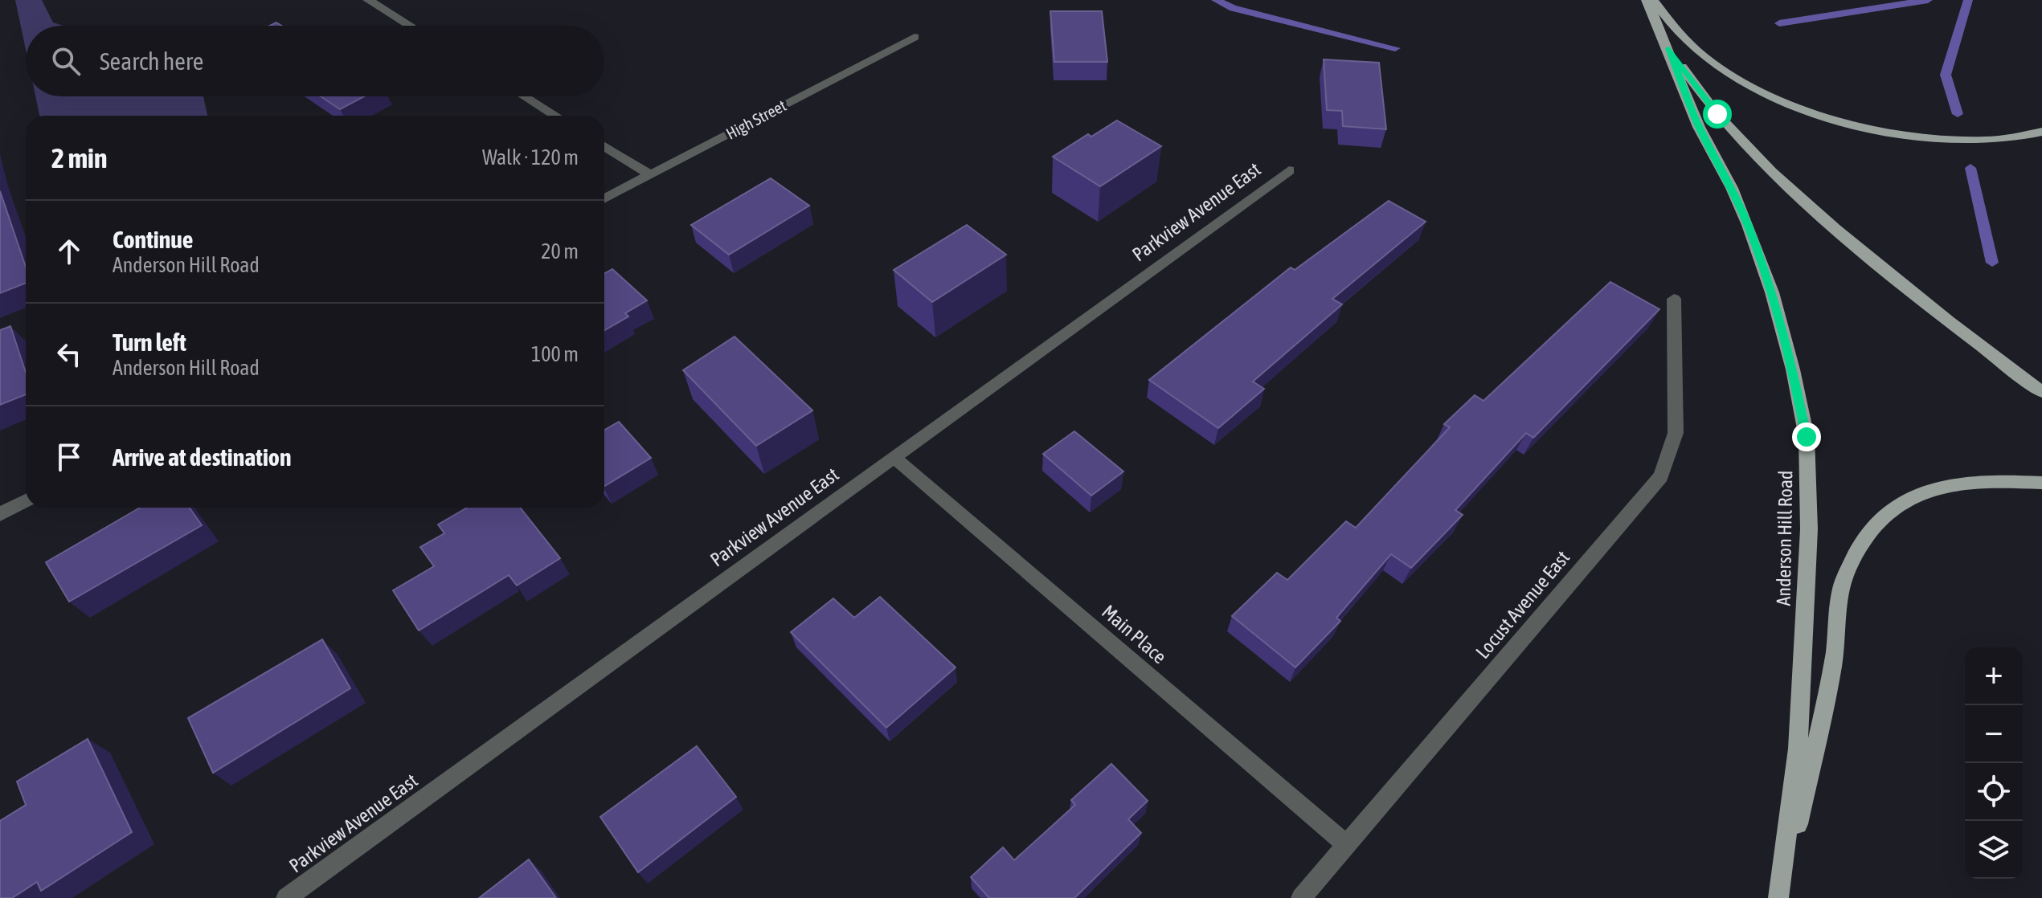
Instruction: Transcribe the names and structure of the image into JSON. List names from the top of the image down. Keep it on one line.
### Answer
{"streets":{"main road":["Anderson Hill Road"],"street":["High Street","Parkview Avenue East","Locust Avenue East","Main Place"]},"crossings":[["Parkview Avenue East","Main Place"],["Locust Avenue East","Main Place"]],"page":{"search":"Search here","heading":["2 min","Walk · 120 m"],"list":[["Continue","Anderson Hill Road","20 m"],["Turn left","Anderson Hill Road","100 m"],"Arrive at destination"],"map_buttons":["+","−"]}}
